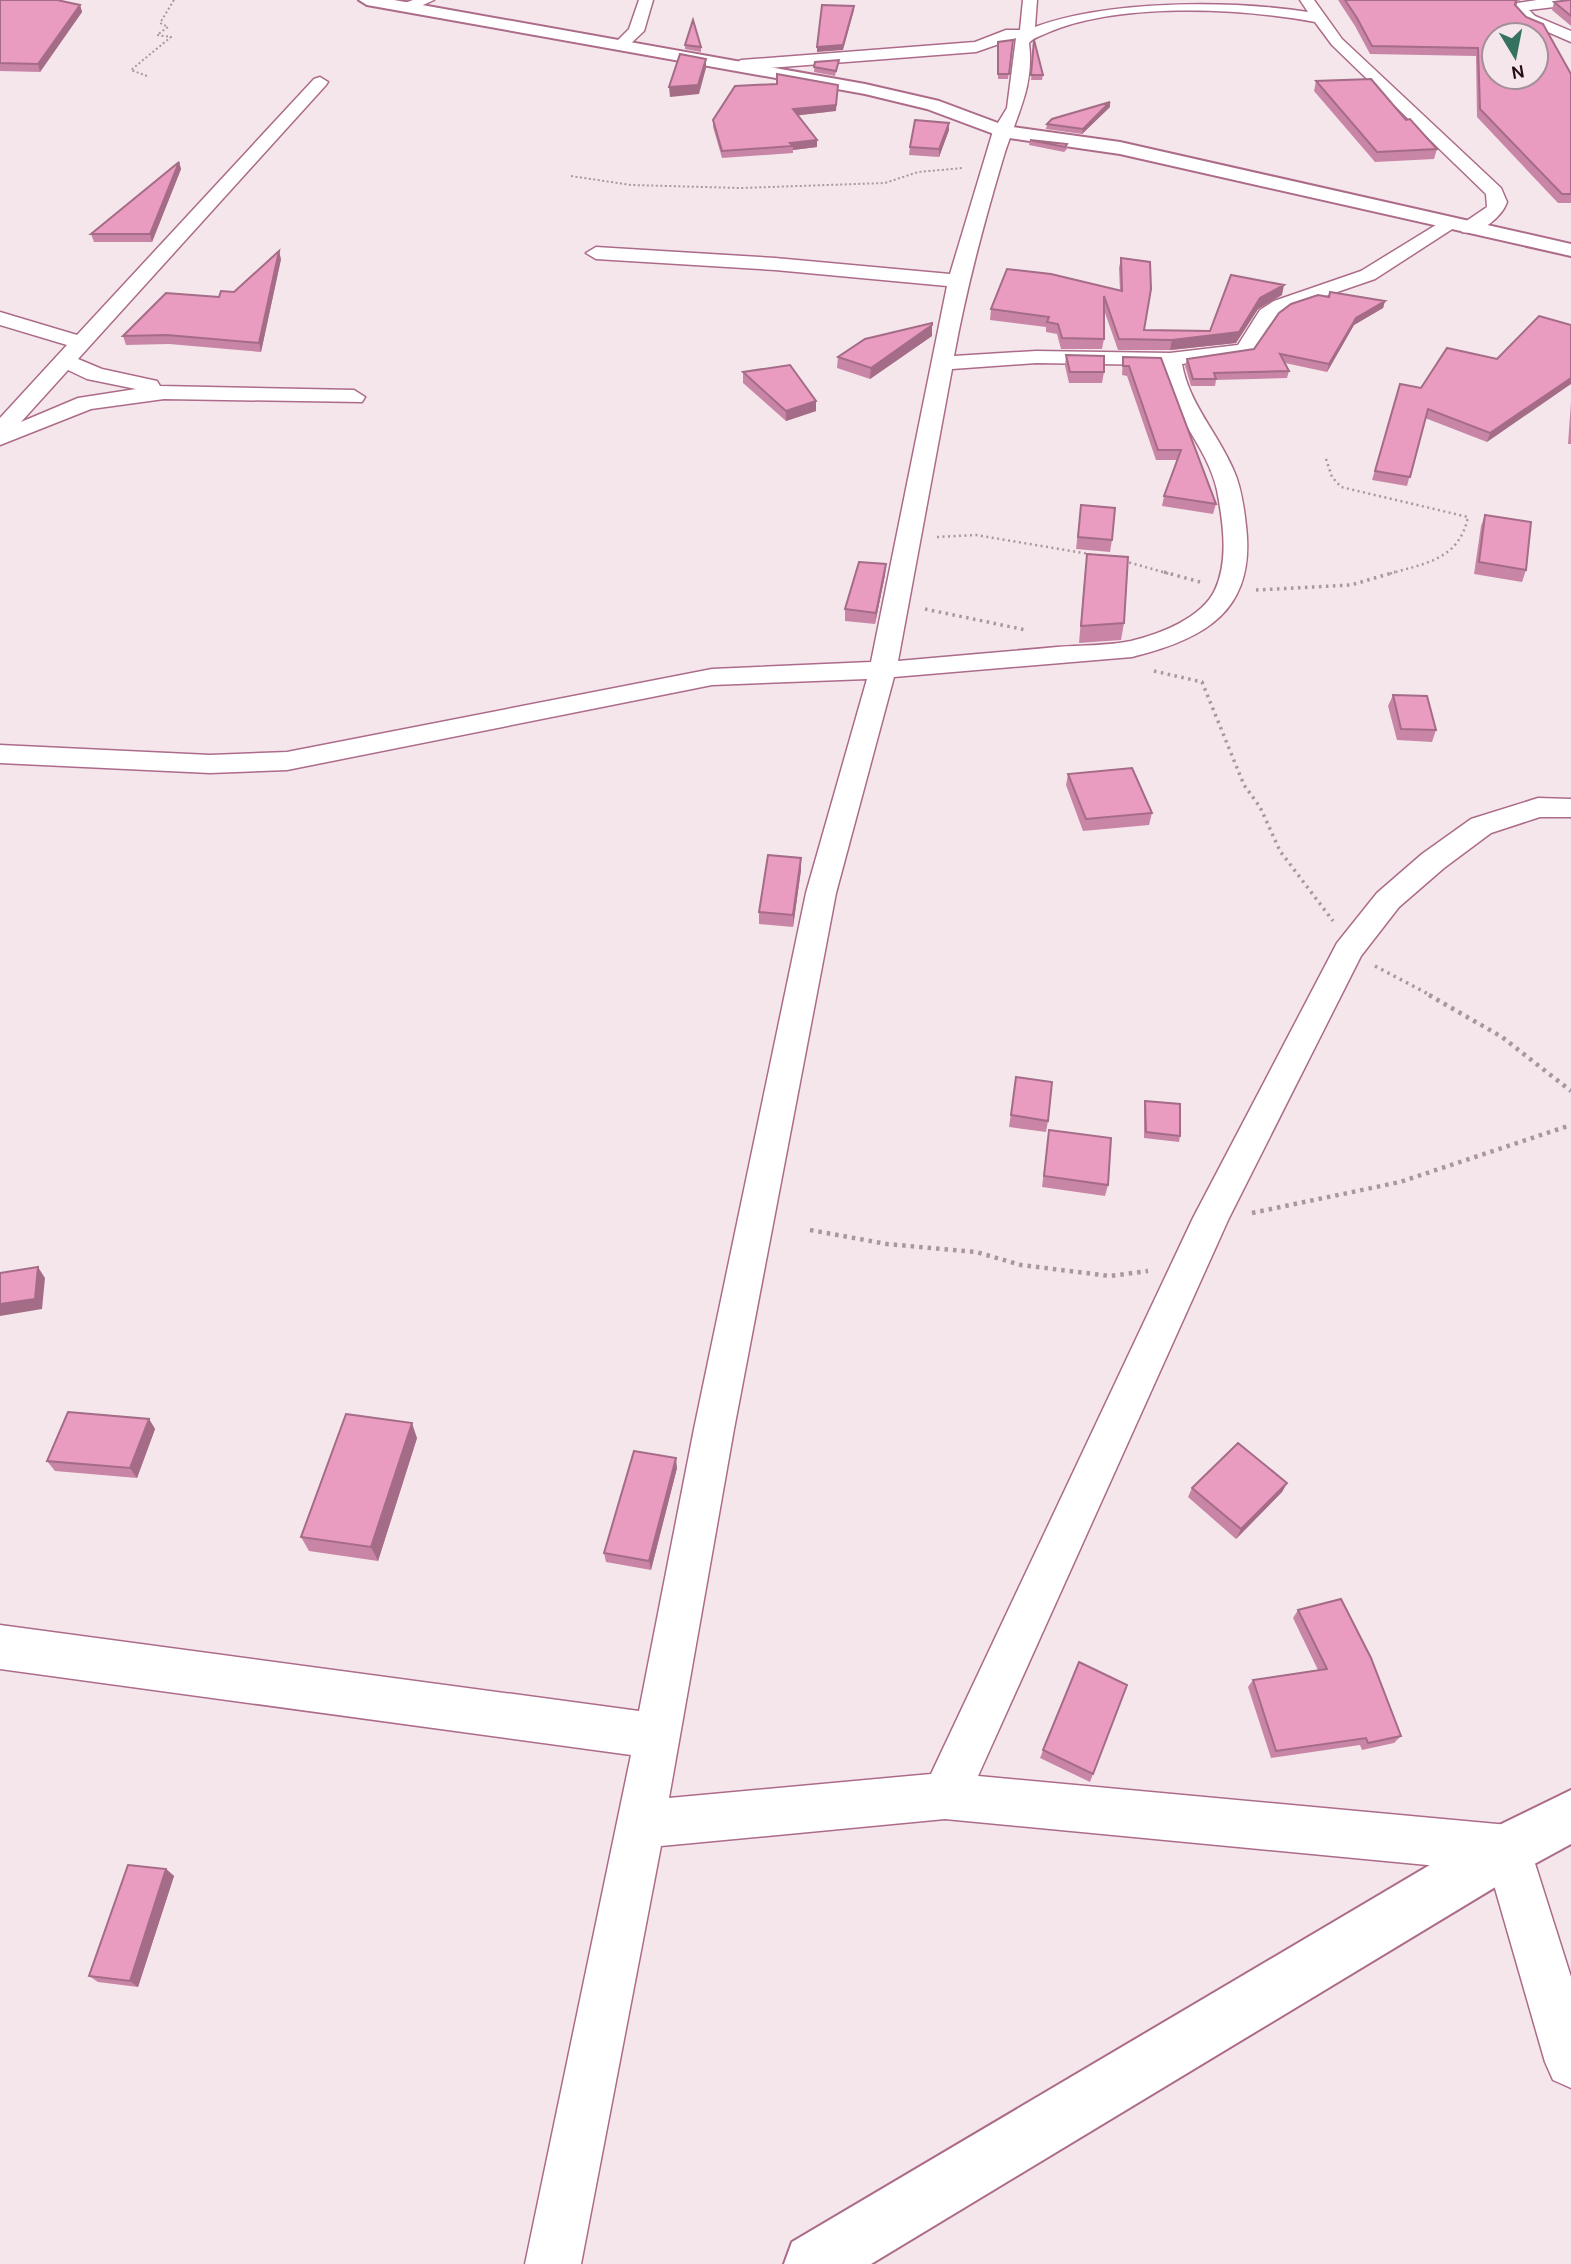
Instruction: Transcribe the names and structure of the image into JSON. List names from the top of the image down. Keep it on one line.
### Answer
{"north":"bottom"}
